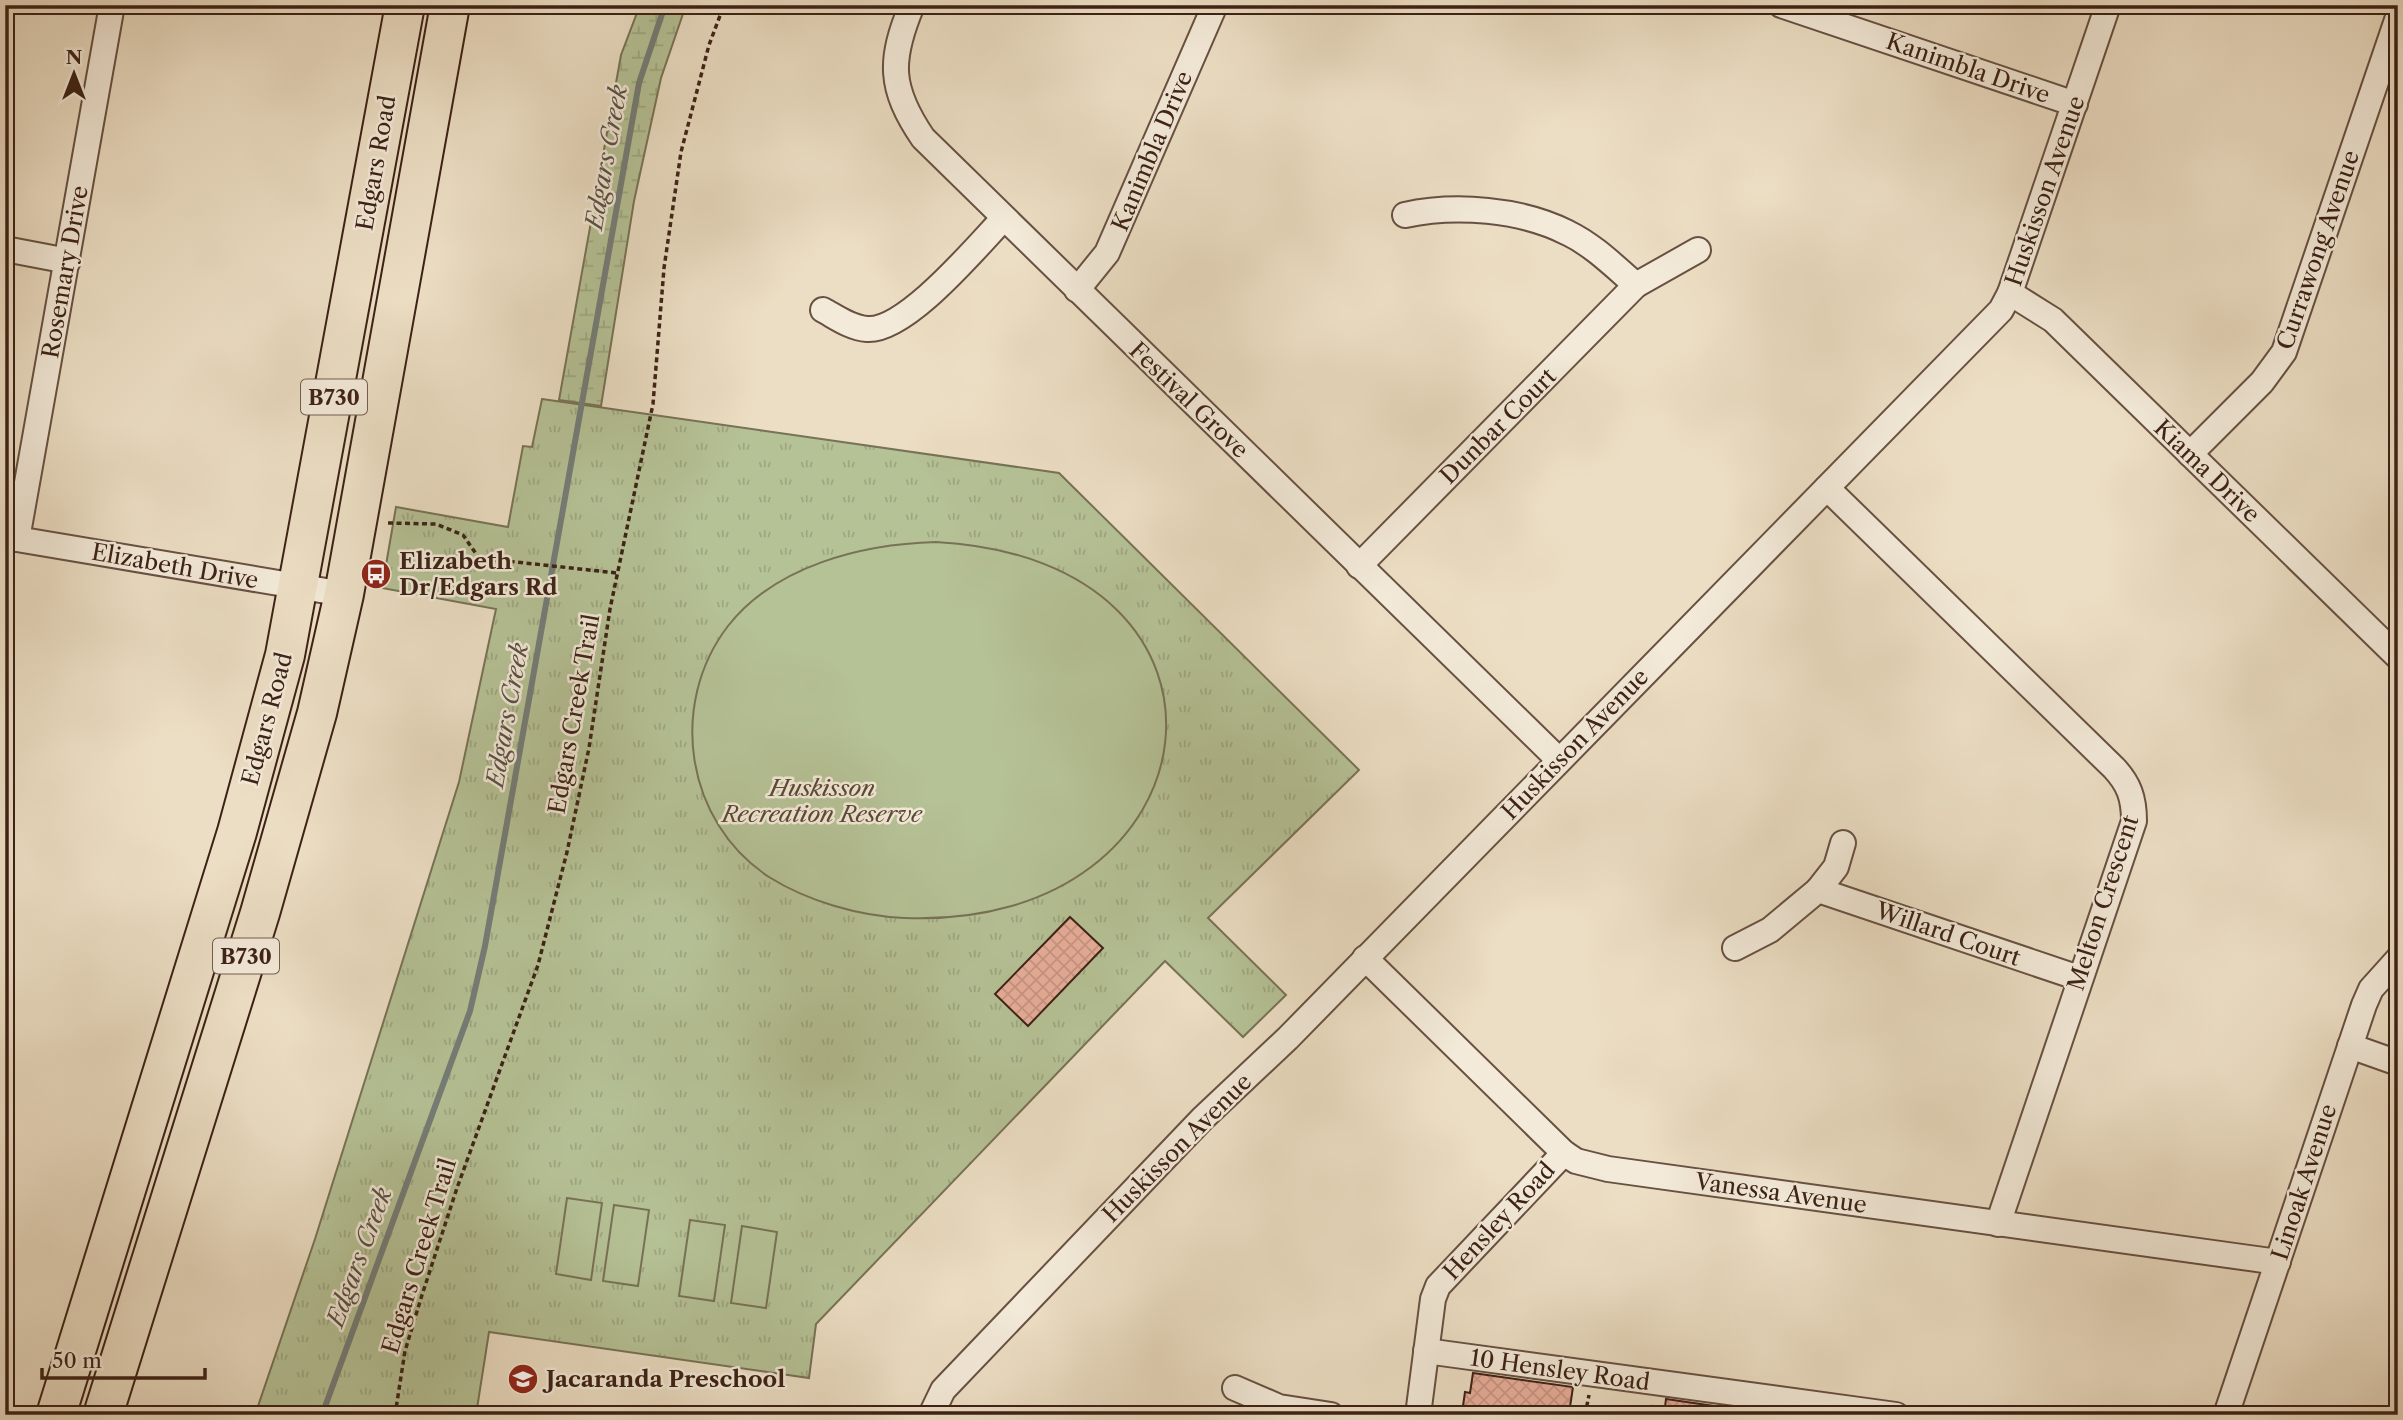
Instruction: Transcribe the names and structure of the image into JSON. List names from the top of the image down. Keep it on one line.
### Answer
{"streets":{"main road":["Edgars Road","B730"],"street":["Kanimbla Drive","Huskisson Avenue","Currawong Avenue","Rosemary Drive","Festival Grove","Dunbar Court","Kiama Drive","Elizabeth Drive","Melton Crescent","Willard Court","Linoak Avenue","Vanessa Avenue","Hensley Road","10 Hensley Road"],"path":["Edgars Creek Trail"]},"crossings":[["Kanimbla Drive","Huskisson Avenue"],["Kanimbla Drive","Festival Grove"],["Edgars Road","Elizabeth Drive"],["Huskisson Avenue","Festival Grove"],["Huskisson Avenue","Kiama Drive"],["Huskisson Avenue","Melton Crescent"],["Huskisson Avenue","Vanessa Avenue"],["Currawong Avenue","Kiama Drive"],["Rosemary Drive","Elizabeth Drive"],["Festival Grove","Dunbar Court"],["Melton Crescent","Willard Court"],["Melton Crescent","Vanessa Avenue"],["Linoak Avenue","Vanessa Avenue"],["Vanessa Avenue","Hensley Road"],["Hensley Road","10 Hensley Road"]],"water":["Edgars Creek"],"parks":["Huskisson Recreation Reserve"],"places":{"bus stop":["Elizabeth Dr/Edgars Rd"],"school or university":["Jacaranda Preschool"]},"scale_bar":"50 m","north":"top"}
